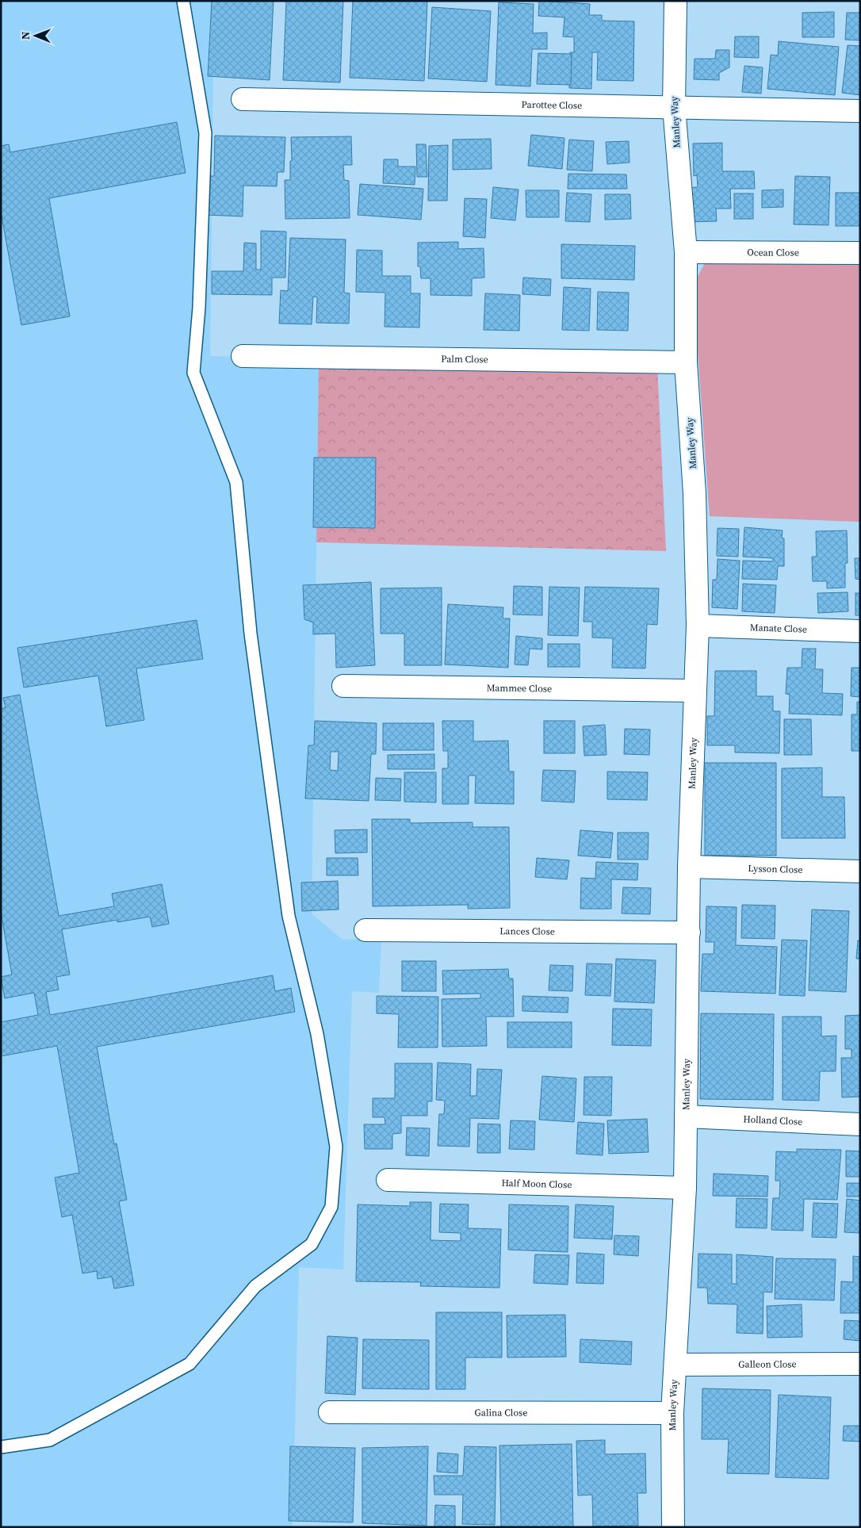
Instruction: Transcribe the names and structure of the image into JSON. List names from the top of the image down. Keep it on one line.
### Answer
{"streets":{"street":["Parottee Close","Manley Way","Ocean Close","Palm Close","Manate Close","Mammee Close","Lysson Close","Lances Close","Holland Close","Half Moon Close","Galleon Close","Galina Close"]},"crossings":[["Parottee Close","Manley Way"],["Manley Way","Ocean Close"],["Manley Way","Palm Close"],["Manley Way","Manate Close"],["Manley Way","Mammee Close"],["Manley Way","Lysson Close"],["Manley Way","Lances Close"],["Manley Way","Holland Close"],["Manley Way","Half Moon Close"],["Manley Way","Galleon Close"],["Manley Way","Galina Close"]],"north":"left"}
